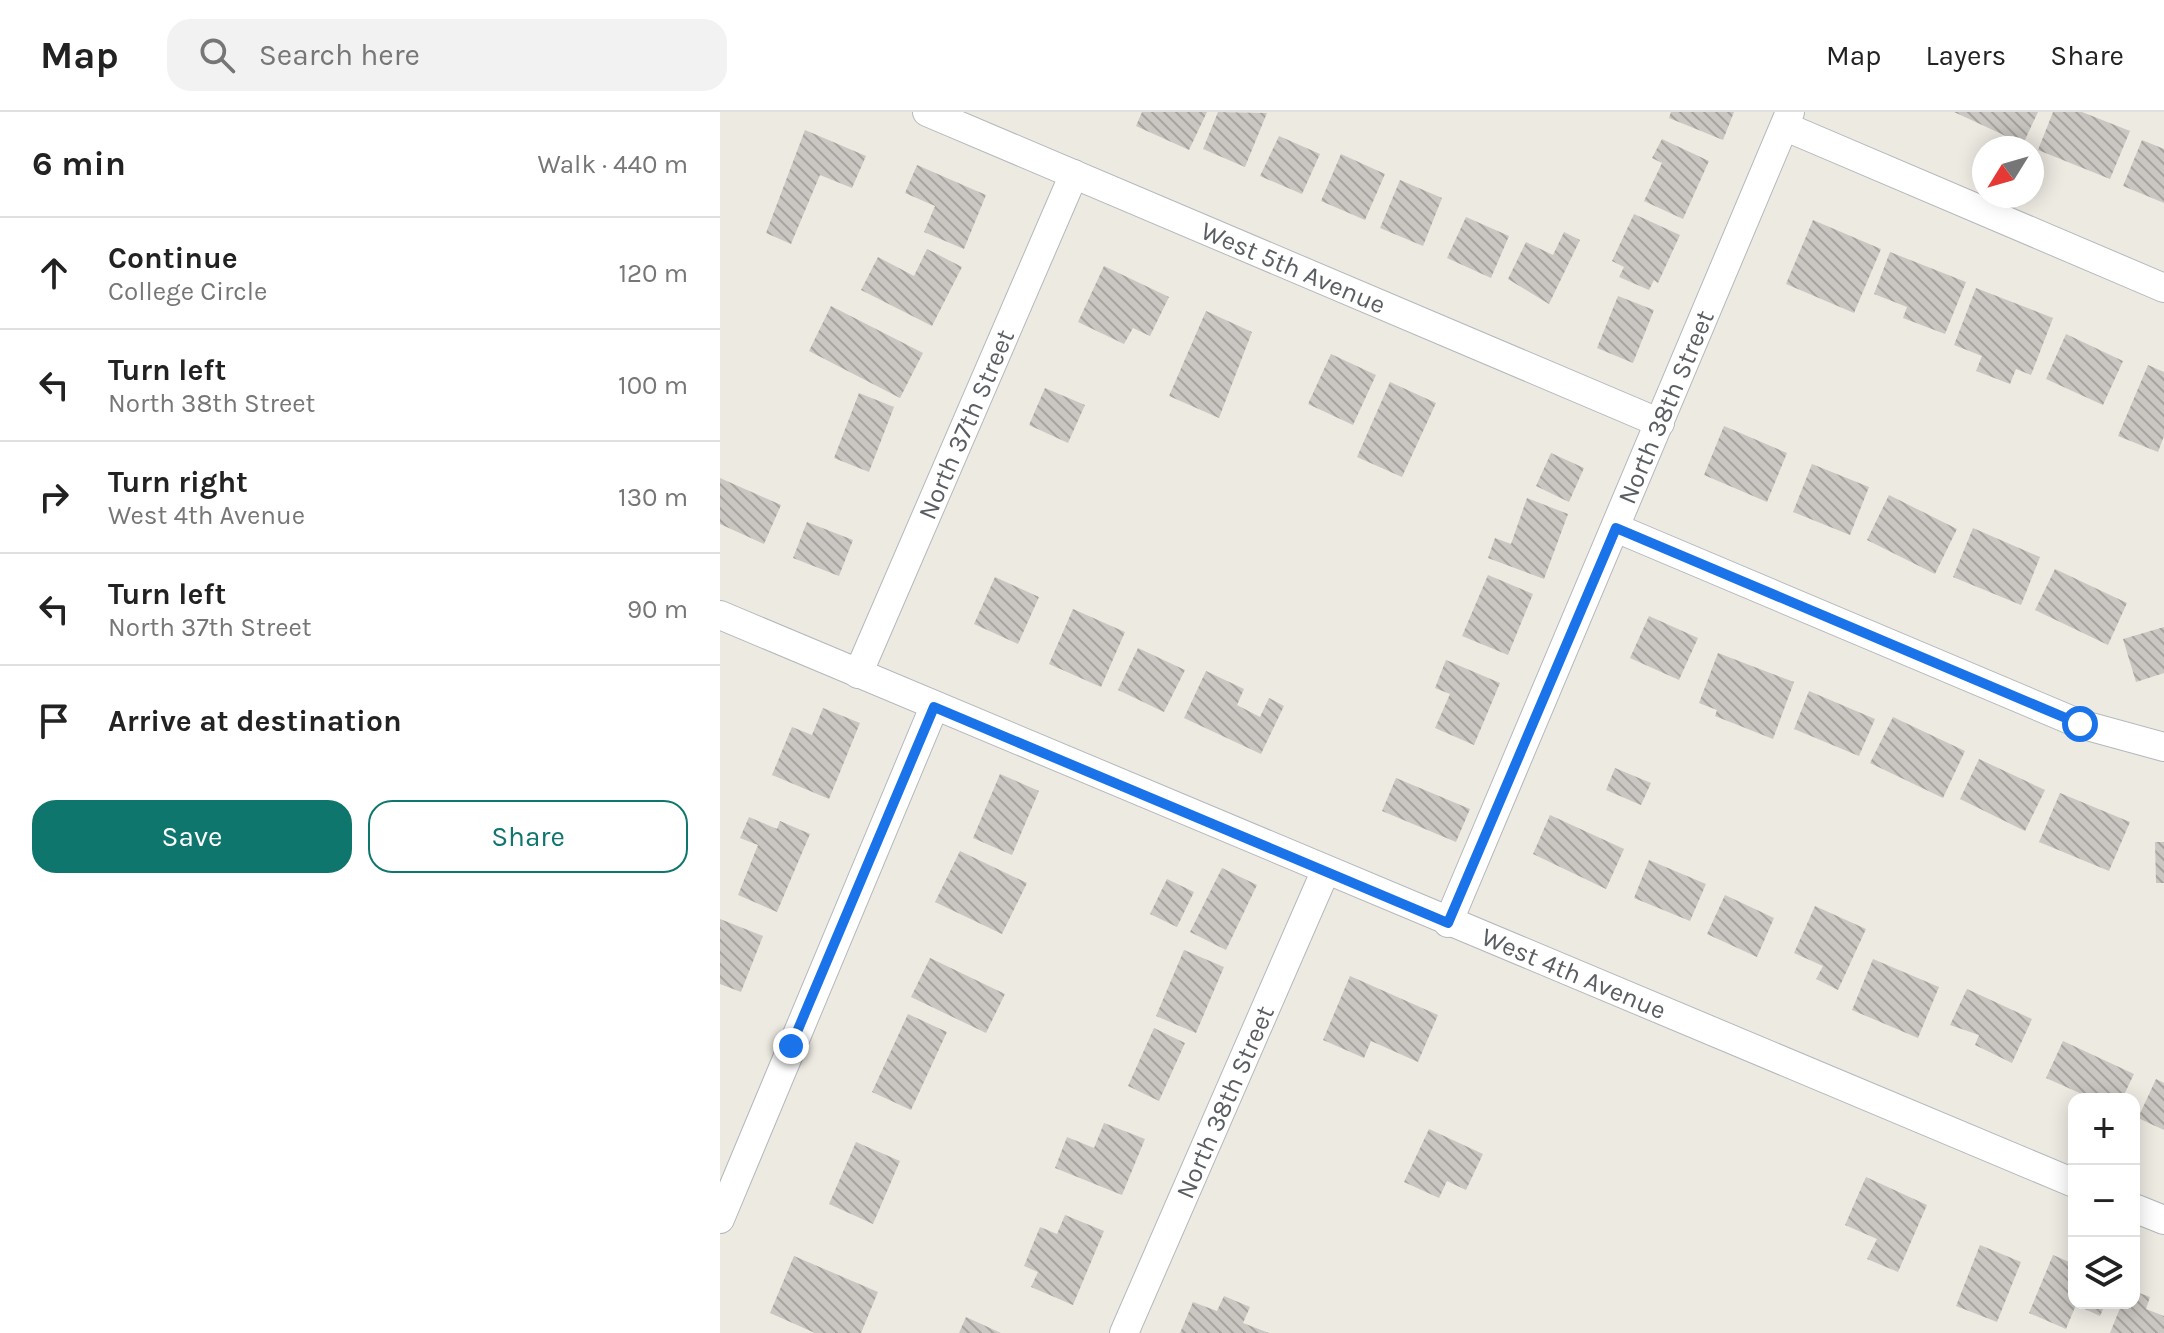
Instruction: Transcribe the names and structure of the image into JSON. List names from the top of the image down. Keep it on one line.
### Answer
{"streets":{"street":["West 5th Avenue","North 38th Street","North 37th Street","West 4th Avenue"]},"crossings":[["West 5th Avenue","North 38th Street"],["West 5th Avenue","North 37th Street"],["North 38th Street","West 4th Avenue"],["North 37th Street","West 4th Avenue"]],"north":"bottom left","page":{"header":"Map","search":"Search here","nav":["Map","Layers","Share"],"heading":["6 min","Walk · 440 m"],"list":[["Continue","College Circle","120 m"],["Turn left","North 38th Street","100 m"],["Turn right","West 4th Avenue","130 m"],["Turn left","North 37th Street","90 m"],"Arrive at destination"],"buttons":["Save","Share"],"map_buttons":["+","−"]}}
